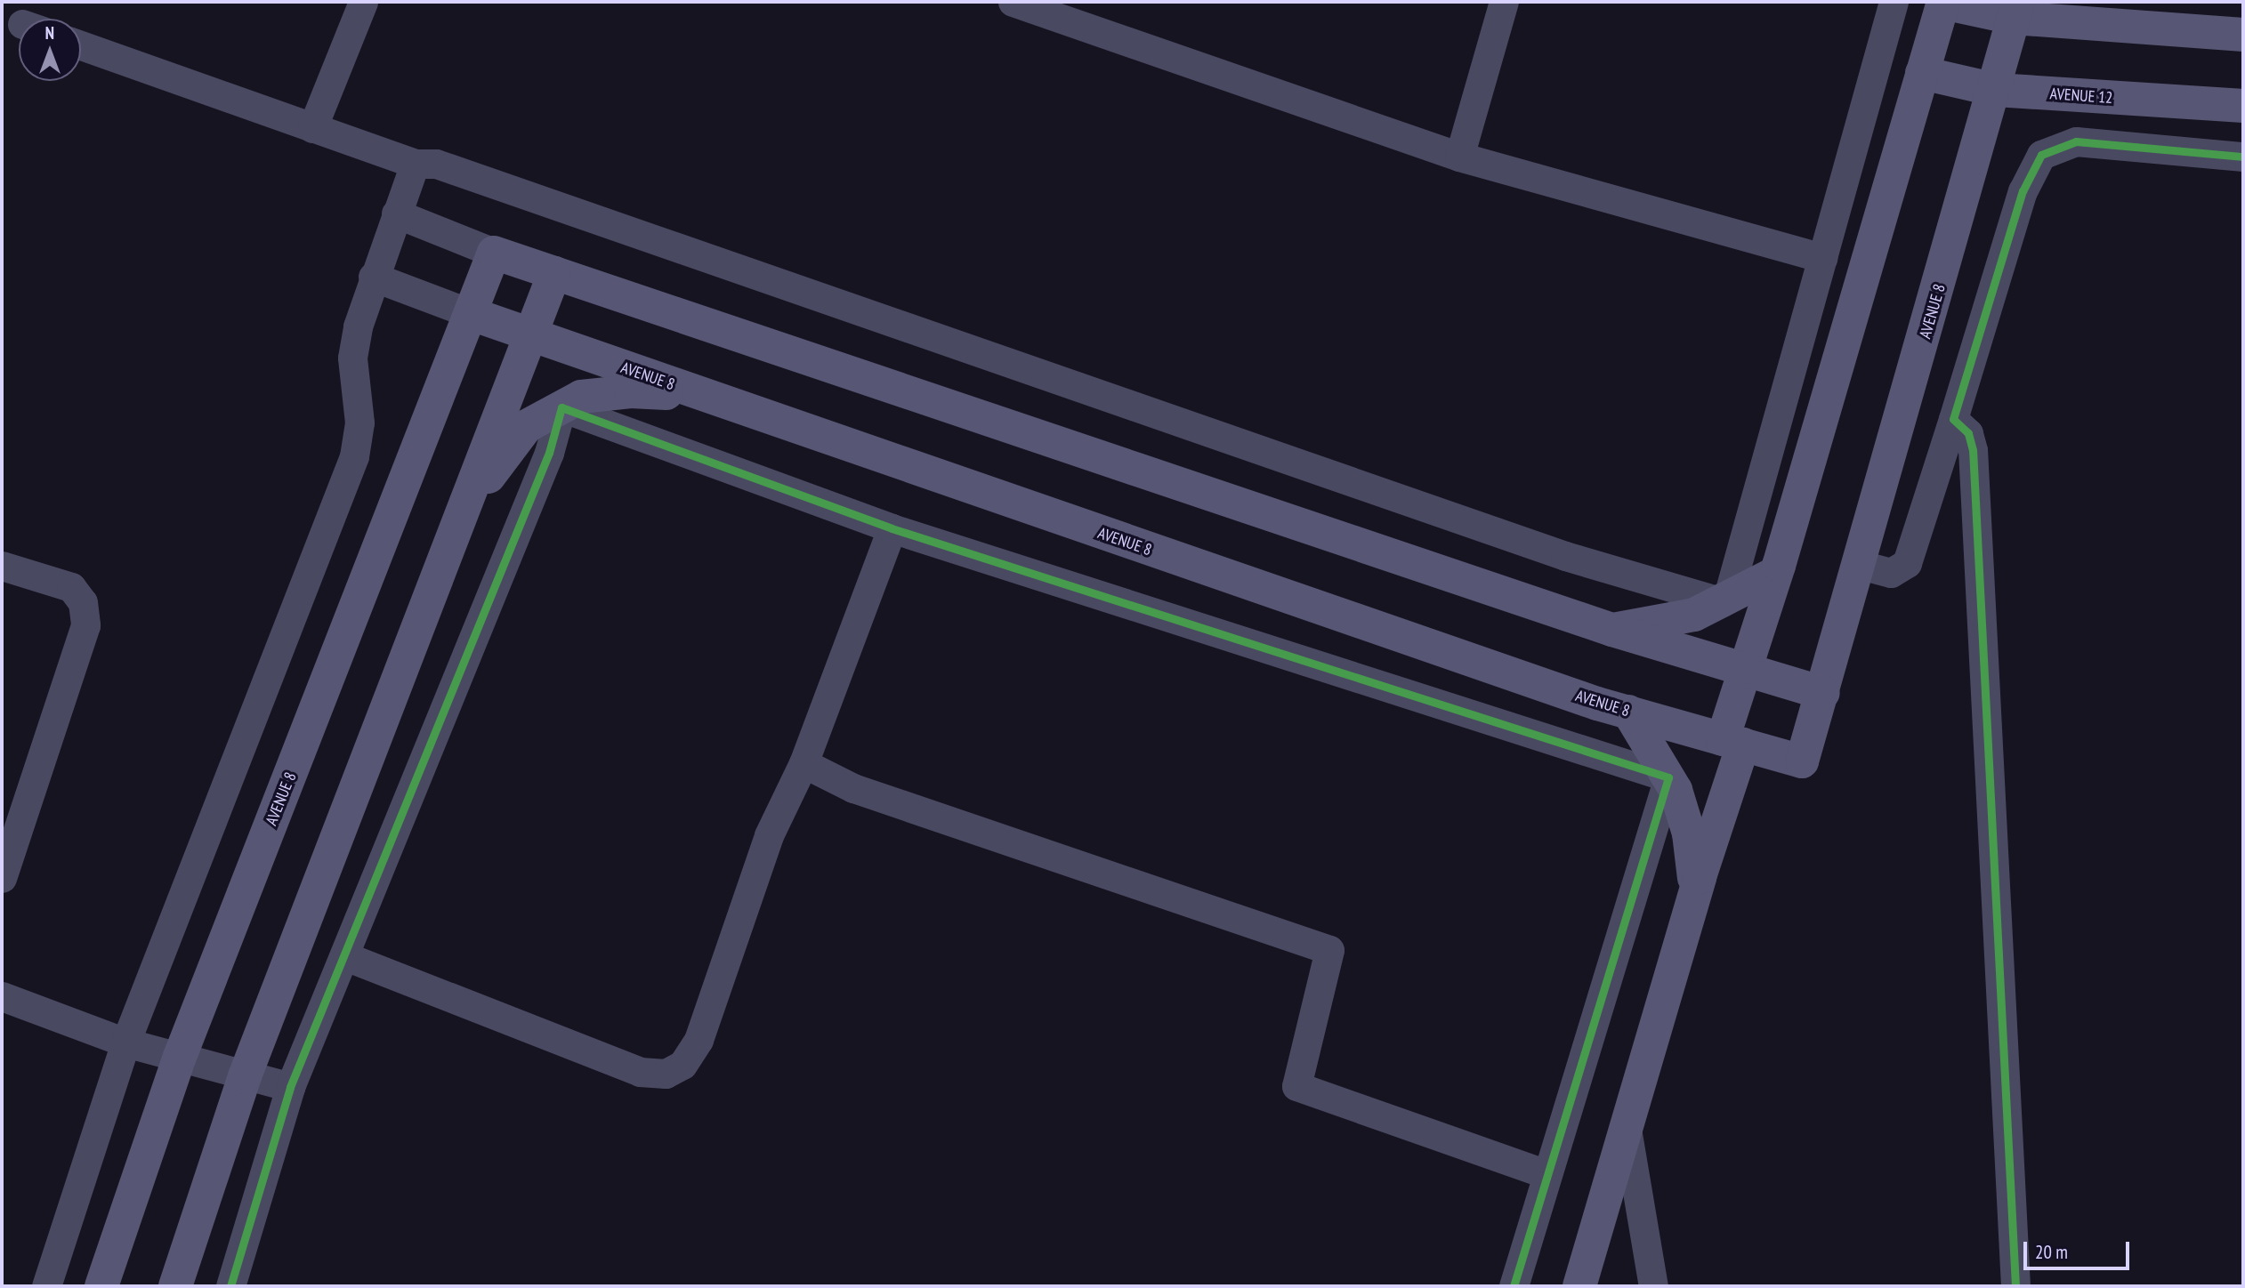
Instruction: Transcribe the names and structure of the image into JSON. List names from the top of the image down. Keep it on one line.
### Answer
{"streets":{"main road":["AVENUE 12","AVENUE 8"]},"crossings":[["AVENUE 12","AVENUE 8"]],"scale_bar":"20 m","north":"top"}
